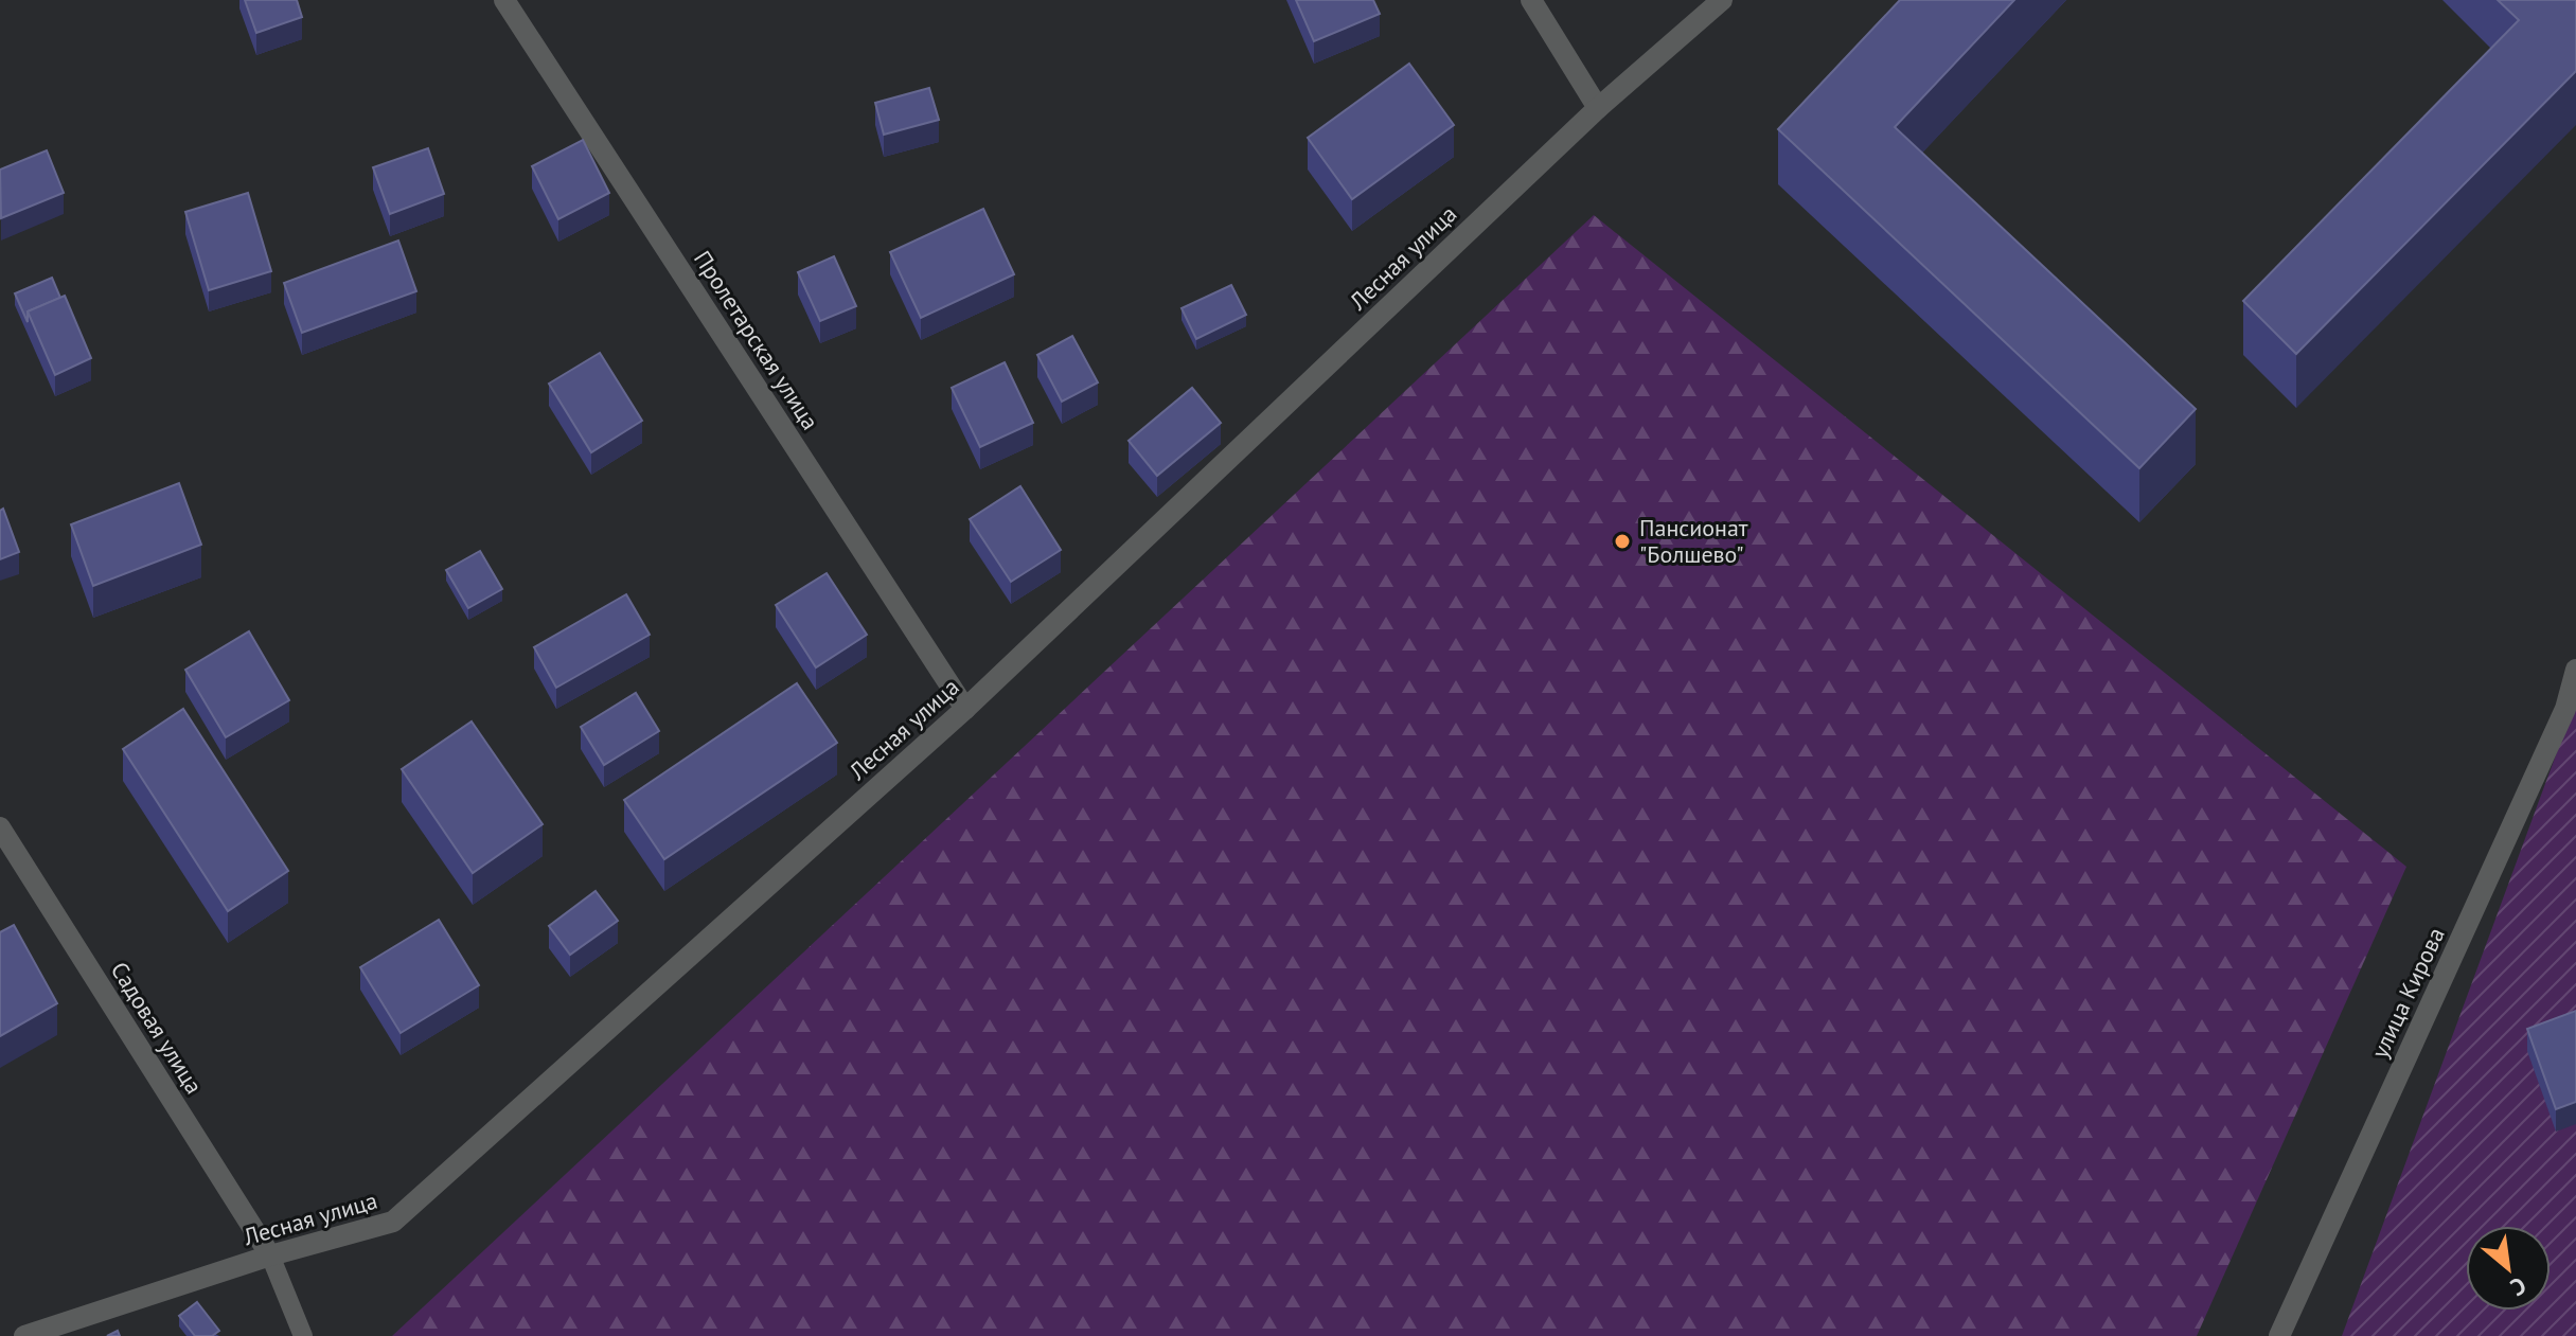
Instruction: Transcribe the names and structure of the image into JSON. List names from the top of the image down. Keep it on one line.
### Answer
{"streets":{"street":["Лесная улица","Пролетарская улица","улица Кирова","Садовая улица"]},"crossings":[["Лесная улица","Пролетарская улица"],["Лесная улица","Садовая улица"]],"places":["Пансионат \"Болшево\""],"north":"bottom right"}
